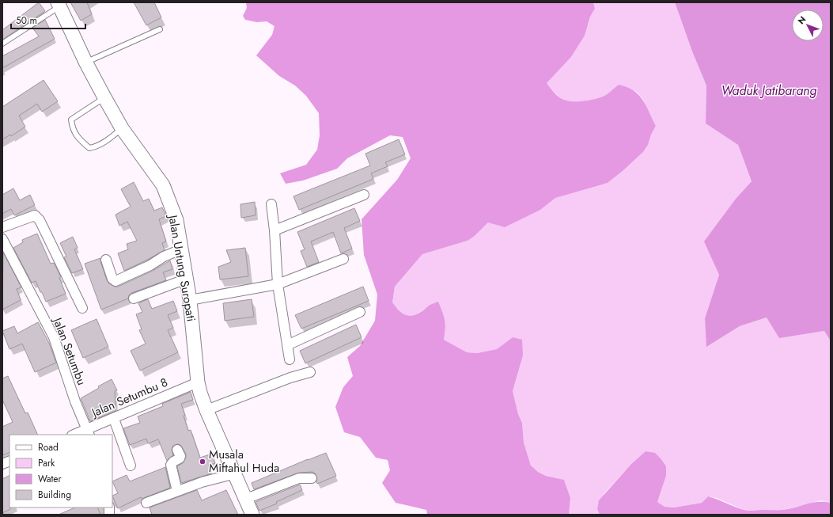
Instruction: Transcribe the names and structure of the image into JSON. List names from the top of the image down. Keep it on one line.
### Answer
{"streets":{"main road":["Jalan Untung Suropati"],"street":["Jalan Setumbu","Jalan Setumbu 8"]},"crossings":[["Jalan Untung Suropati","Jalan Setumbu 8"],["Jalan Setumbu","Jalan Setumbu 8"]],"water":["Waduk Jatibarang"],"places":["Musala Miftahul Huda"],"legend":["Road","Park","Water","Building"],"scale_bar":"50 m","north":"top left"}
